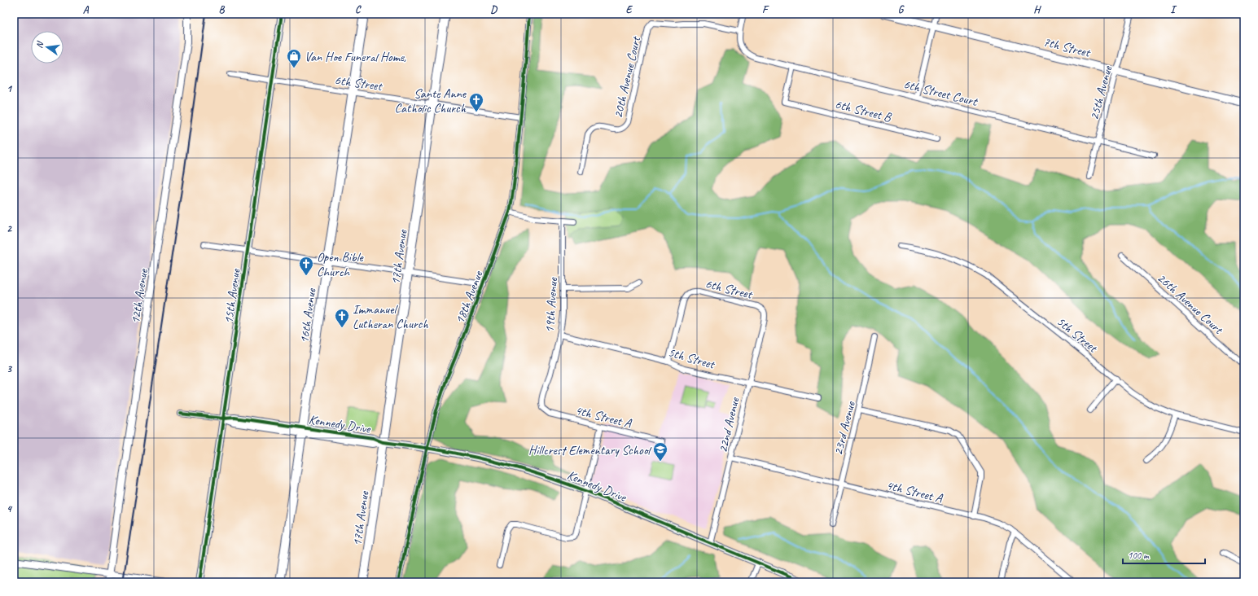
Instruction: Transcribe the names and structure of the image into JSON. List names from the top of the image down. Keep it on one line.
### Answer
{"streets":{"main road":["7th Street","17th Avenue","16th Avenue"],"street":["20th Avenue Court","6th Street","6th Street Court","25th Avenue","6th Street B","12th Avenue","15th Avenue","18th Avenue","26th Avenue Court","19th Avenue","5th Street","4th Street A","Kennedy Drive","22nd Avenue","23rd Avenue"]},"crossings":[["7th Street","25th Avenue"],["20th Avenue Court","6th Street Court"],["6th Street","17th Avenue"],["6th Street","15th Avenue"],["6th Street","18th Avenue"],["6th Street","16th Avenue"],["6th Street","5th Street"],["6th Street","22nd Avenue"],["6th Street Court","25th Avenue"],["6th Street Court","6th Street B"],["17th Avenue","Kennedy Drive"],["15th Avenue","Kennedy Drive"],["18th Avenue","Kennedy Drive"],["19th Avenue","5th Street"],["19th Avenue","4th Street A"],["16th Avenue","Kennedy Drive"],["5th Street","22nd Avenue"],["4th Street A","22nd Avenue"],["4th Street A","23rd Avenue"],["Kennedy Drive","22nd Avenue"]],"places":{"shop":["Van Hoe Funeral Home,"],"church":["Sante Anne Catholic Church","Open Bible Church","Immanuel Lutheran Church"],"school or university":["Hillcrest Elementary School"]},"scale_bar":"100 m","north":"left","grid":{"columns":["A","B","C","D","E","F","G","H","I"],"rows":["1","2","3","4"]}}
